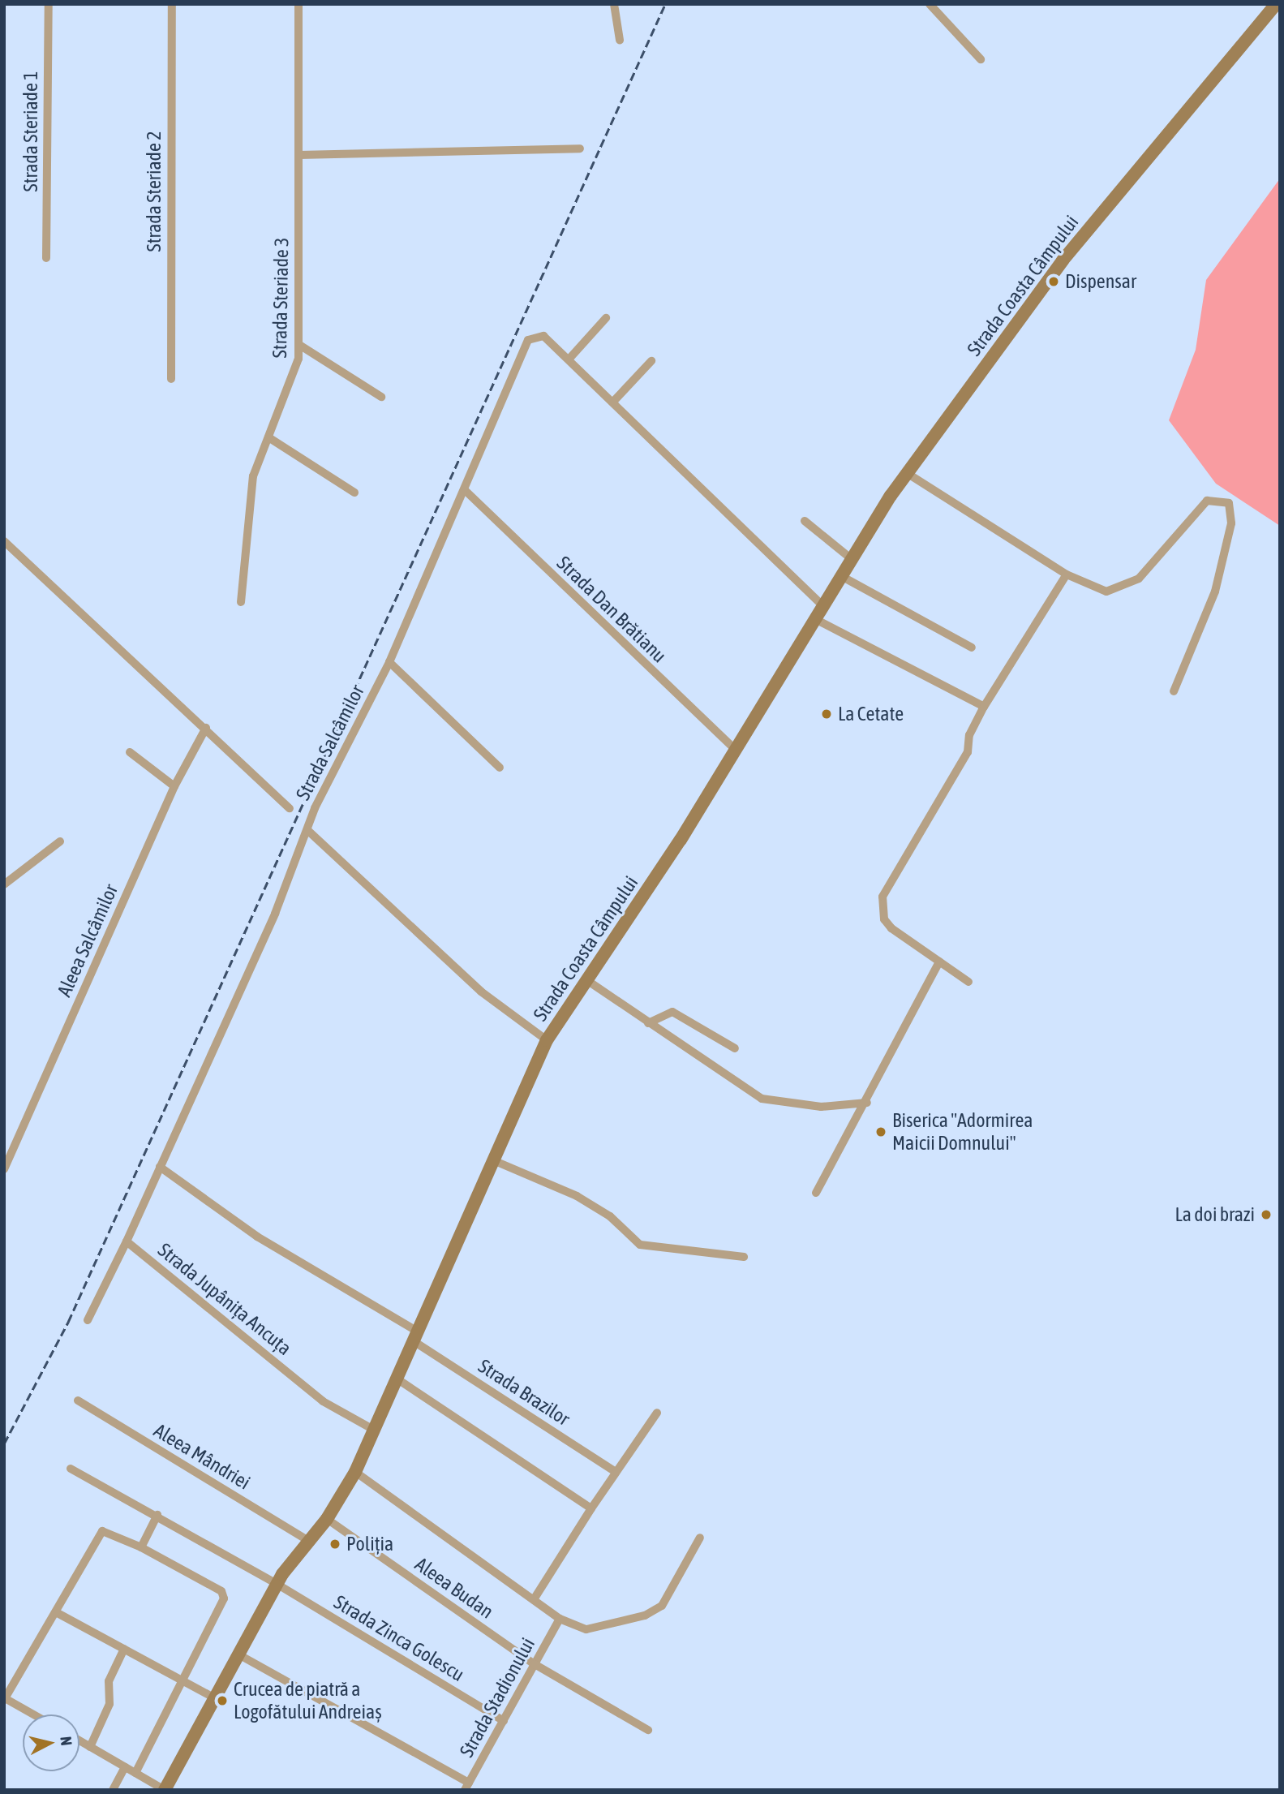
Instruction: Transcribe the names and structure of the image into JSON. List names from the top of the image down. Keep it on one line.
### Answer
{"streets":{"street":["Strada Steriade 1","Strada Steriade 2","Strada Coasta Câmpului","Strada Steriade 3","Strada Dan Brătianu","Strada Salcâmilor","Aleea Salcâmilor","Strada Jupânița Ancuța","Strada Brazilor","Aleea Mândriei","Aleea Budan","Strada Zinca Golescu","Strada Stadionului"]},"crossings":[["Strada Coasta Câmpului","Strada Dan Brătianu"],["Strada Coasta Câmpului","Strada Jupânița Ancuța"],["Strada Coasta Câmpului","Strada Brazilor"],["Strada Coasta Câmpului","Aleea Mândriei"],["Strada Coasta Câmpului","Aleea Budan"],["Strada Coasta Câmpului","Strada Zinca Golescu"],["Strada Coasta Câmpului","Strada Stadionului"],["Strada Dan Brătianu","Strada Salcâmilor"],["Strada Salcâmilor","Strada Jupânița Ancuța"],["Aleea Budan","Strada Stadionului"],["Strada Zinca Golescu","Strada Stadionului"]],"places":["Dispensar","La Cetate","Biserica \"Adormirea Maicii Domnului\"","La doi brazi","Poliția","Crucea de piatră a Logofătului Andreiaș"],"north":"right"}
